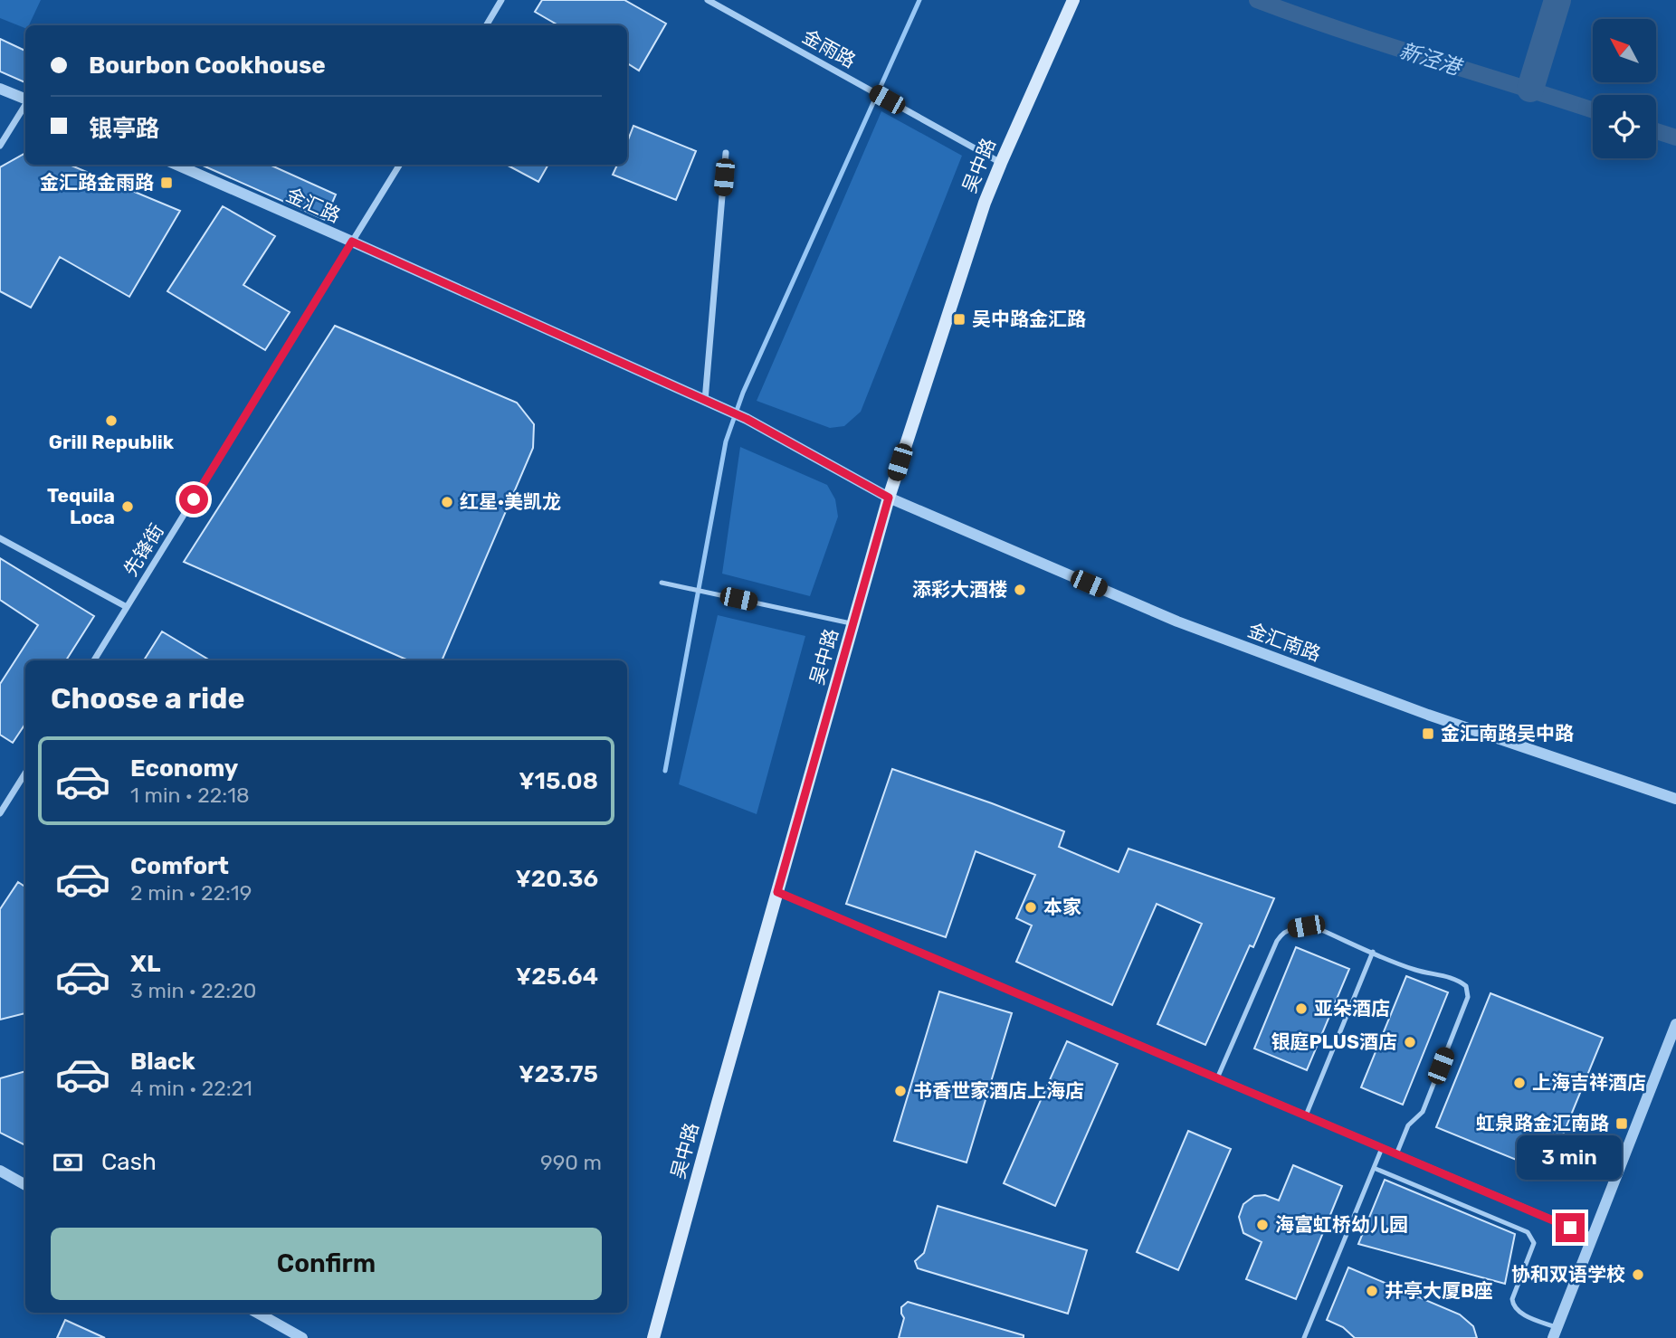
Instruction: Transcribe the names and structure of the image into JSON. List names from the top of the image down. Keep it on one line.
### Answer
{"streets":{"main road":["吴中路"],"street":["金雨路","金汇路","先锋街","金汇南路"]},"crossings":[["金雨路","吴中路"],["吴中路","金汇路"],["吴中路","金汇南路"],["金汇路","先锋街"],["金汇路","金汇南路"]],"water":["新泾港"],"places":{"transit":["金汇路金雨路","吴中路金汇路","金汇南路吴中路","虹泉路金汇南路"],"other":["Grill Republik","红星·美凯龙","Tequila Loca","添彩大酒楼","本家","亚朵酒店","银庭PLUS酒店","上海吉祥酒店","书香世家酒店上海店","海富虹桥幼儿园","协和双语学校","井亭大厦B座"]},"north":"top left","page":{"banner":["Bourbon Cookhouse","银亭路"],"heading":"Choose a ride","list":[{"name":"Economy","note":"1 min · 22:18","value":"¥15.08"},{"name":"Comfort","note":"2 min · 22:19","value":"¥20.36"},{"name":"XL","note":"3 min · 22:20","value":"¥25.64"},{"name":"Black","note":"4 min · 22:21","value":"¥23.75"}],"pay":["Cash","990 m"],"bubble":"3 min","buttons":"Confirm"}}
